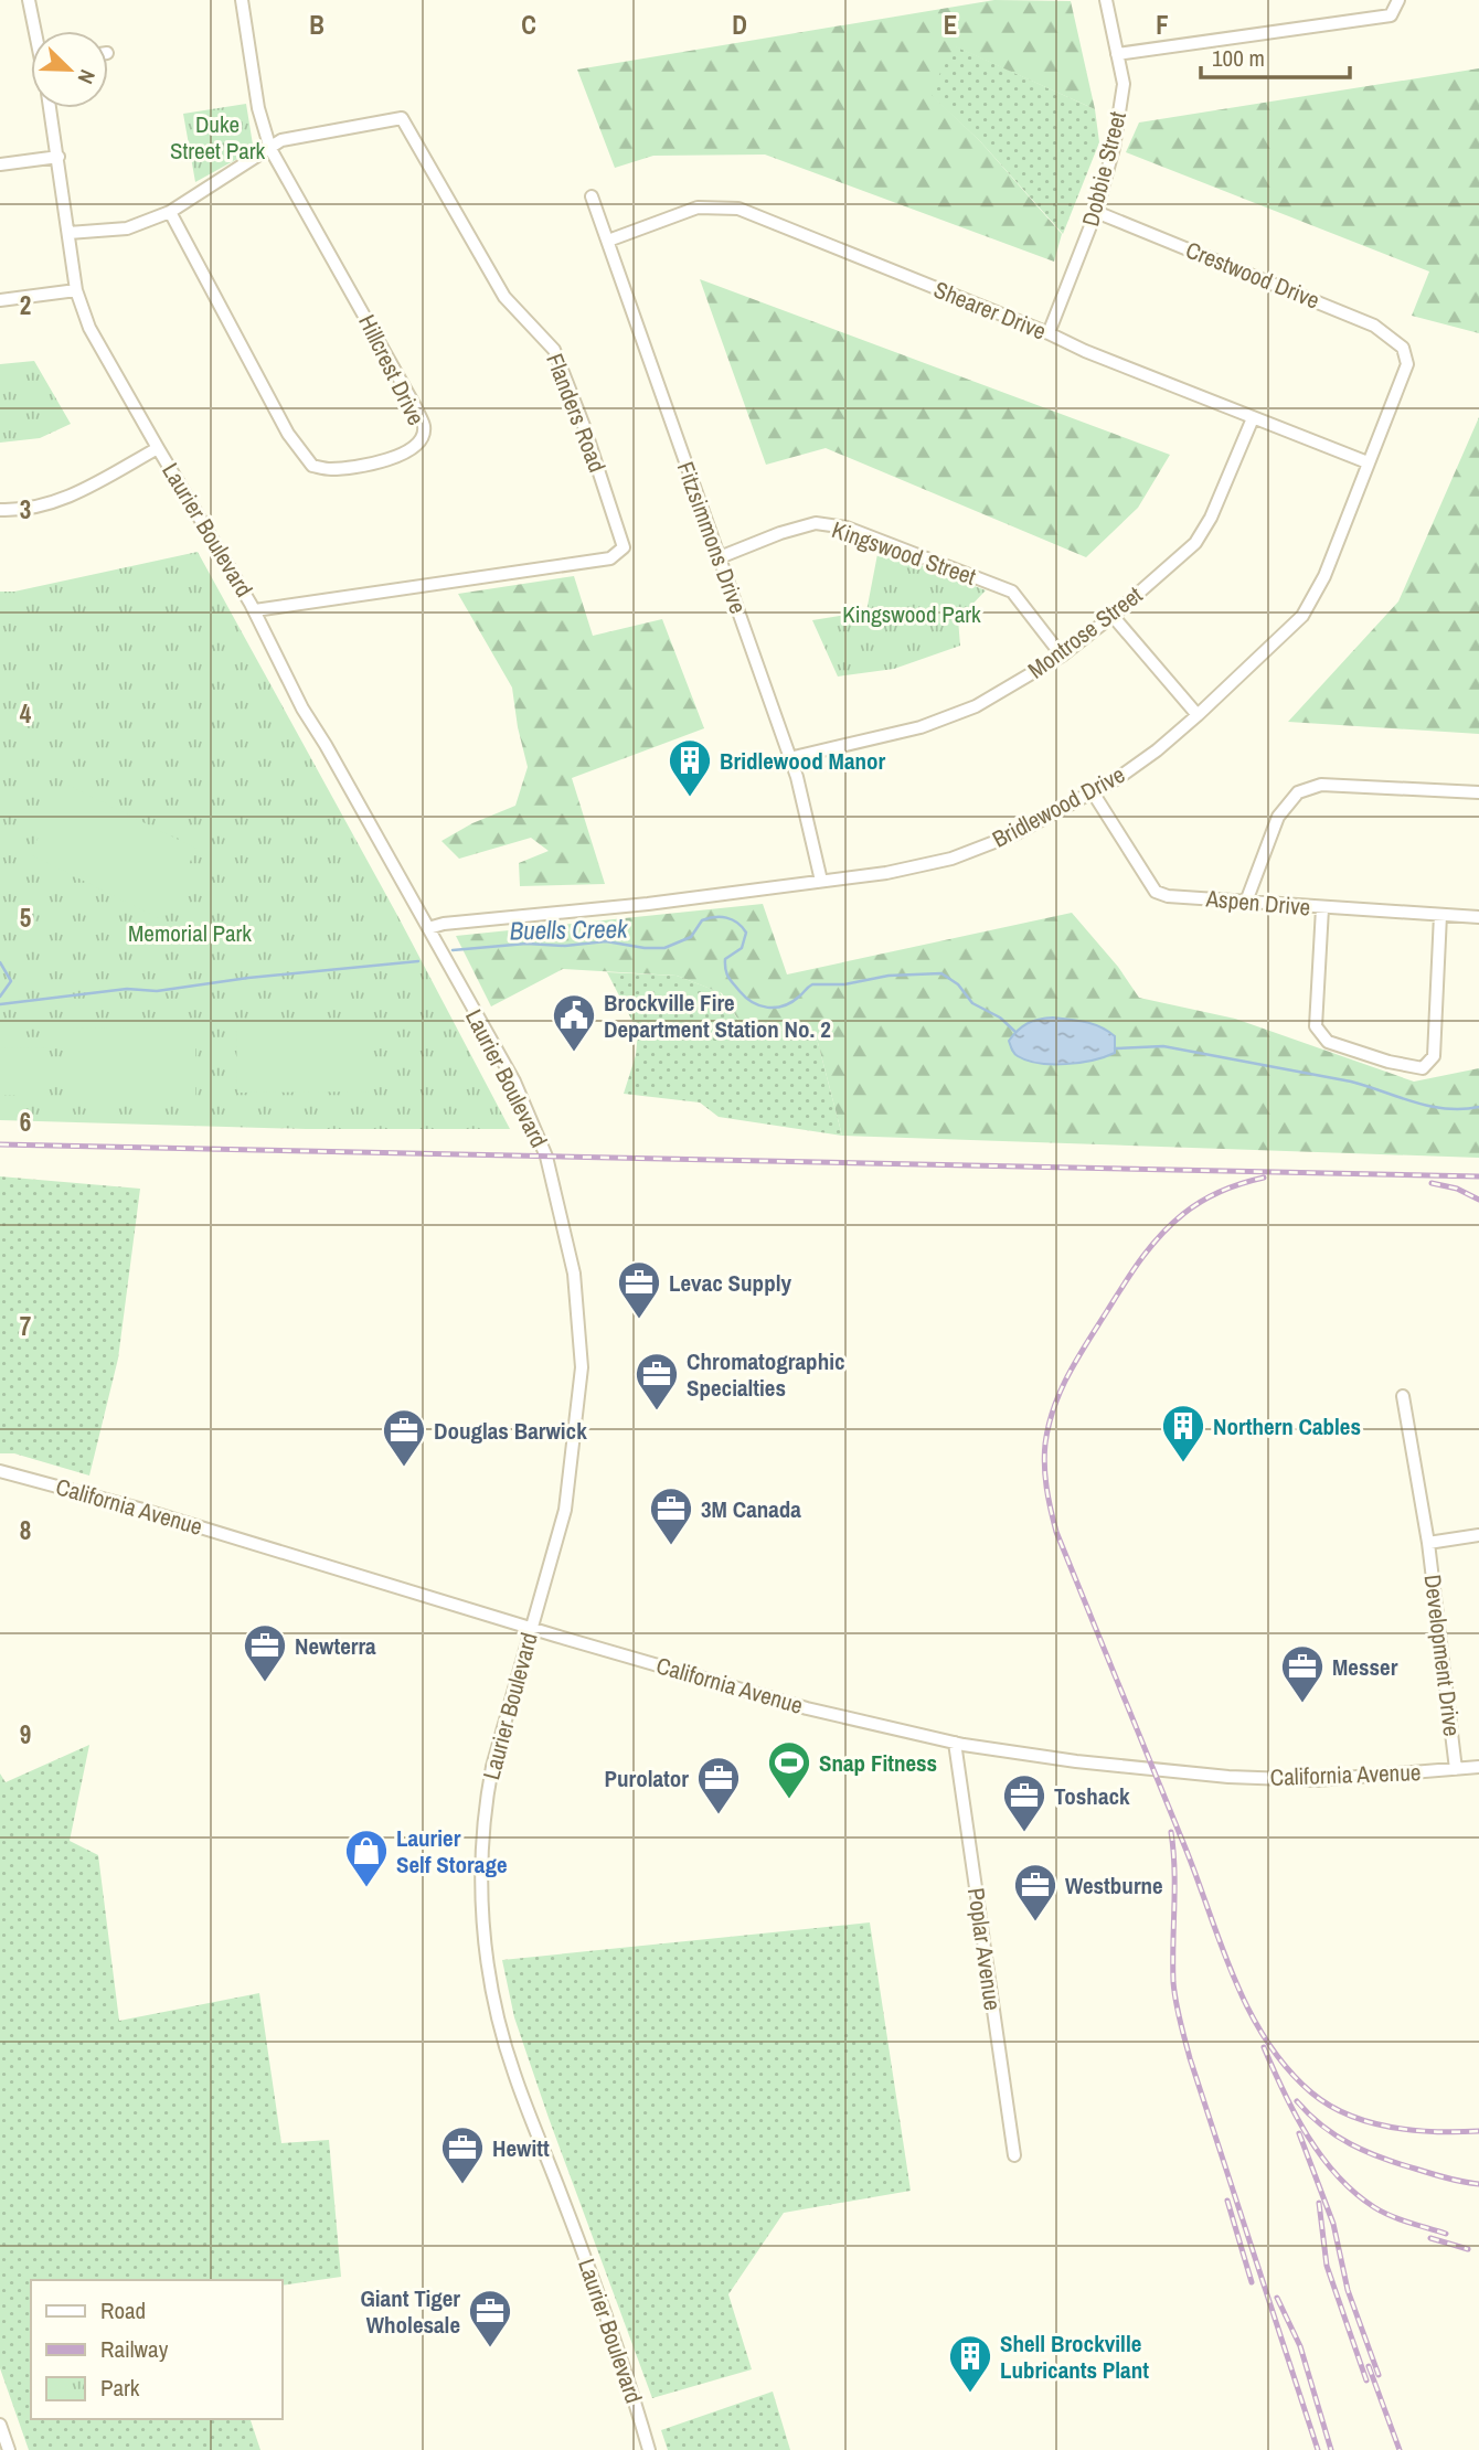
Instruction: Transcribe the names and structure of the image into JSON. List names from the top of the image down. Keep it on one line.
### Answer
{"streets":{"street":["Dobbie Street","Crestwood Drive","Shearer Drive","Hillcrest Drive","Flanders Road","Laurier Boulevard","Fitzsimmons Drive","Kingswood Street","Montrose Street","Bridlewood Drive","Aspen Drive","California Avenue","Development Drive","Poplar Avenue"]},"crossings":[["Dobbie Street","Crestwood Drive"],["Dobbie Street","Shearer Drive"],["Crestwood Drive","Bridlewood Drive"],["Shearer Drive","Fitzsimmons Drive"],["Shearer Drive","Montrose Street"],["Shearer Drive","Bridlewood Drive"],["Hillcrest Drive","Flanders Road"],["Flanders Road","Laurier Boulevard"],["Laurier Boulevard","Bridlewood Drive"],["Laurier Boulevard","California Avenue"],["Fitzsimmons Drive","Kingswood Street"],["Fitzsimmons Drive","Montrose Street"],["Fitzsimmons Drive","Bridlewood Drive"],["Kingswood Street","Montrose Street"],["Bridlewood Drive","Aspen Drive"],["California Avenue","Development Drive"],["California Avenue","Poplar Avenue"]],"water":["Buells Creek"],"parks":["Duke Street Park","Kingswood Park","Memorial Park"],"places":{"building":["Bridlewood Manor","Northern Cables","Shell Brockville Lubricants Plant"],"public building":["Brockville Fire Department Station No. 2"],"office":["Levac Supply","Chromatographic Specialties","Douglas Barwick","3M Canada","Newterra","Messer","Purolator","Toshack","Westburne","Hewitt","Giant Tiger Wholesale"],"sports":["Snap Fitness"],"shop":["Laurier Self Storage"]},"legend":["Road","Railway","Park"],"scale_bar":"100 m","north":"bottom right","grid":{"columns":["B","C","D","E","F"],"rows":["2","3","4","5","6","7","8","9"]}}
